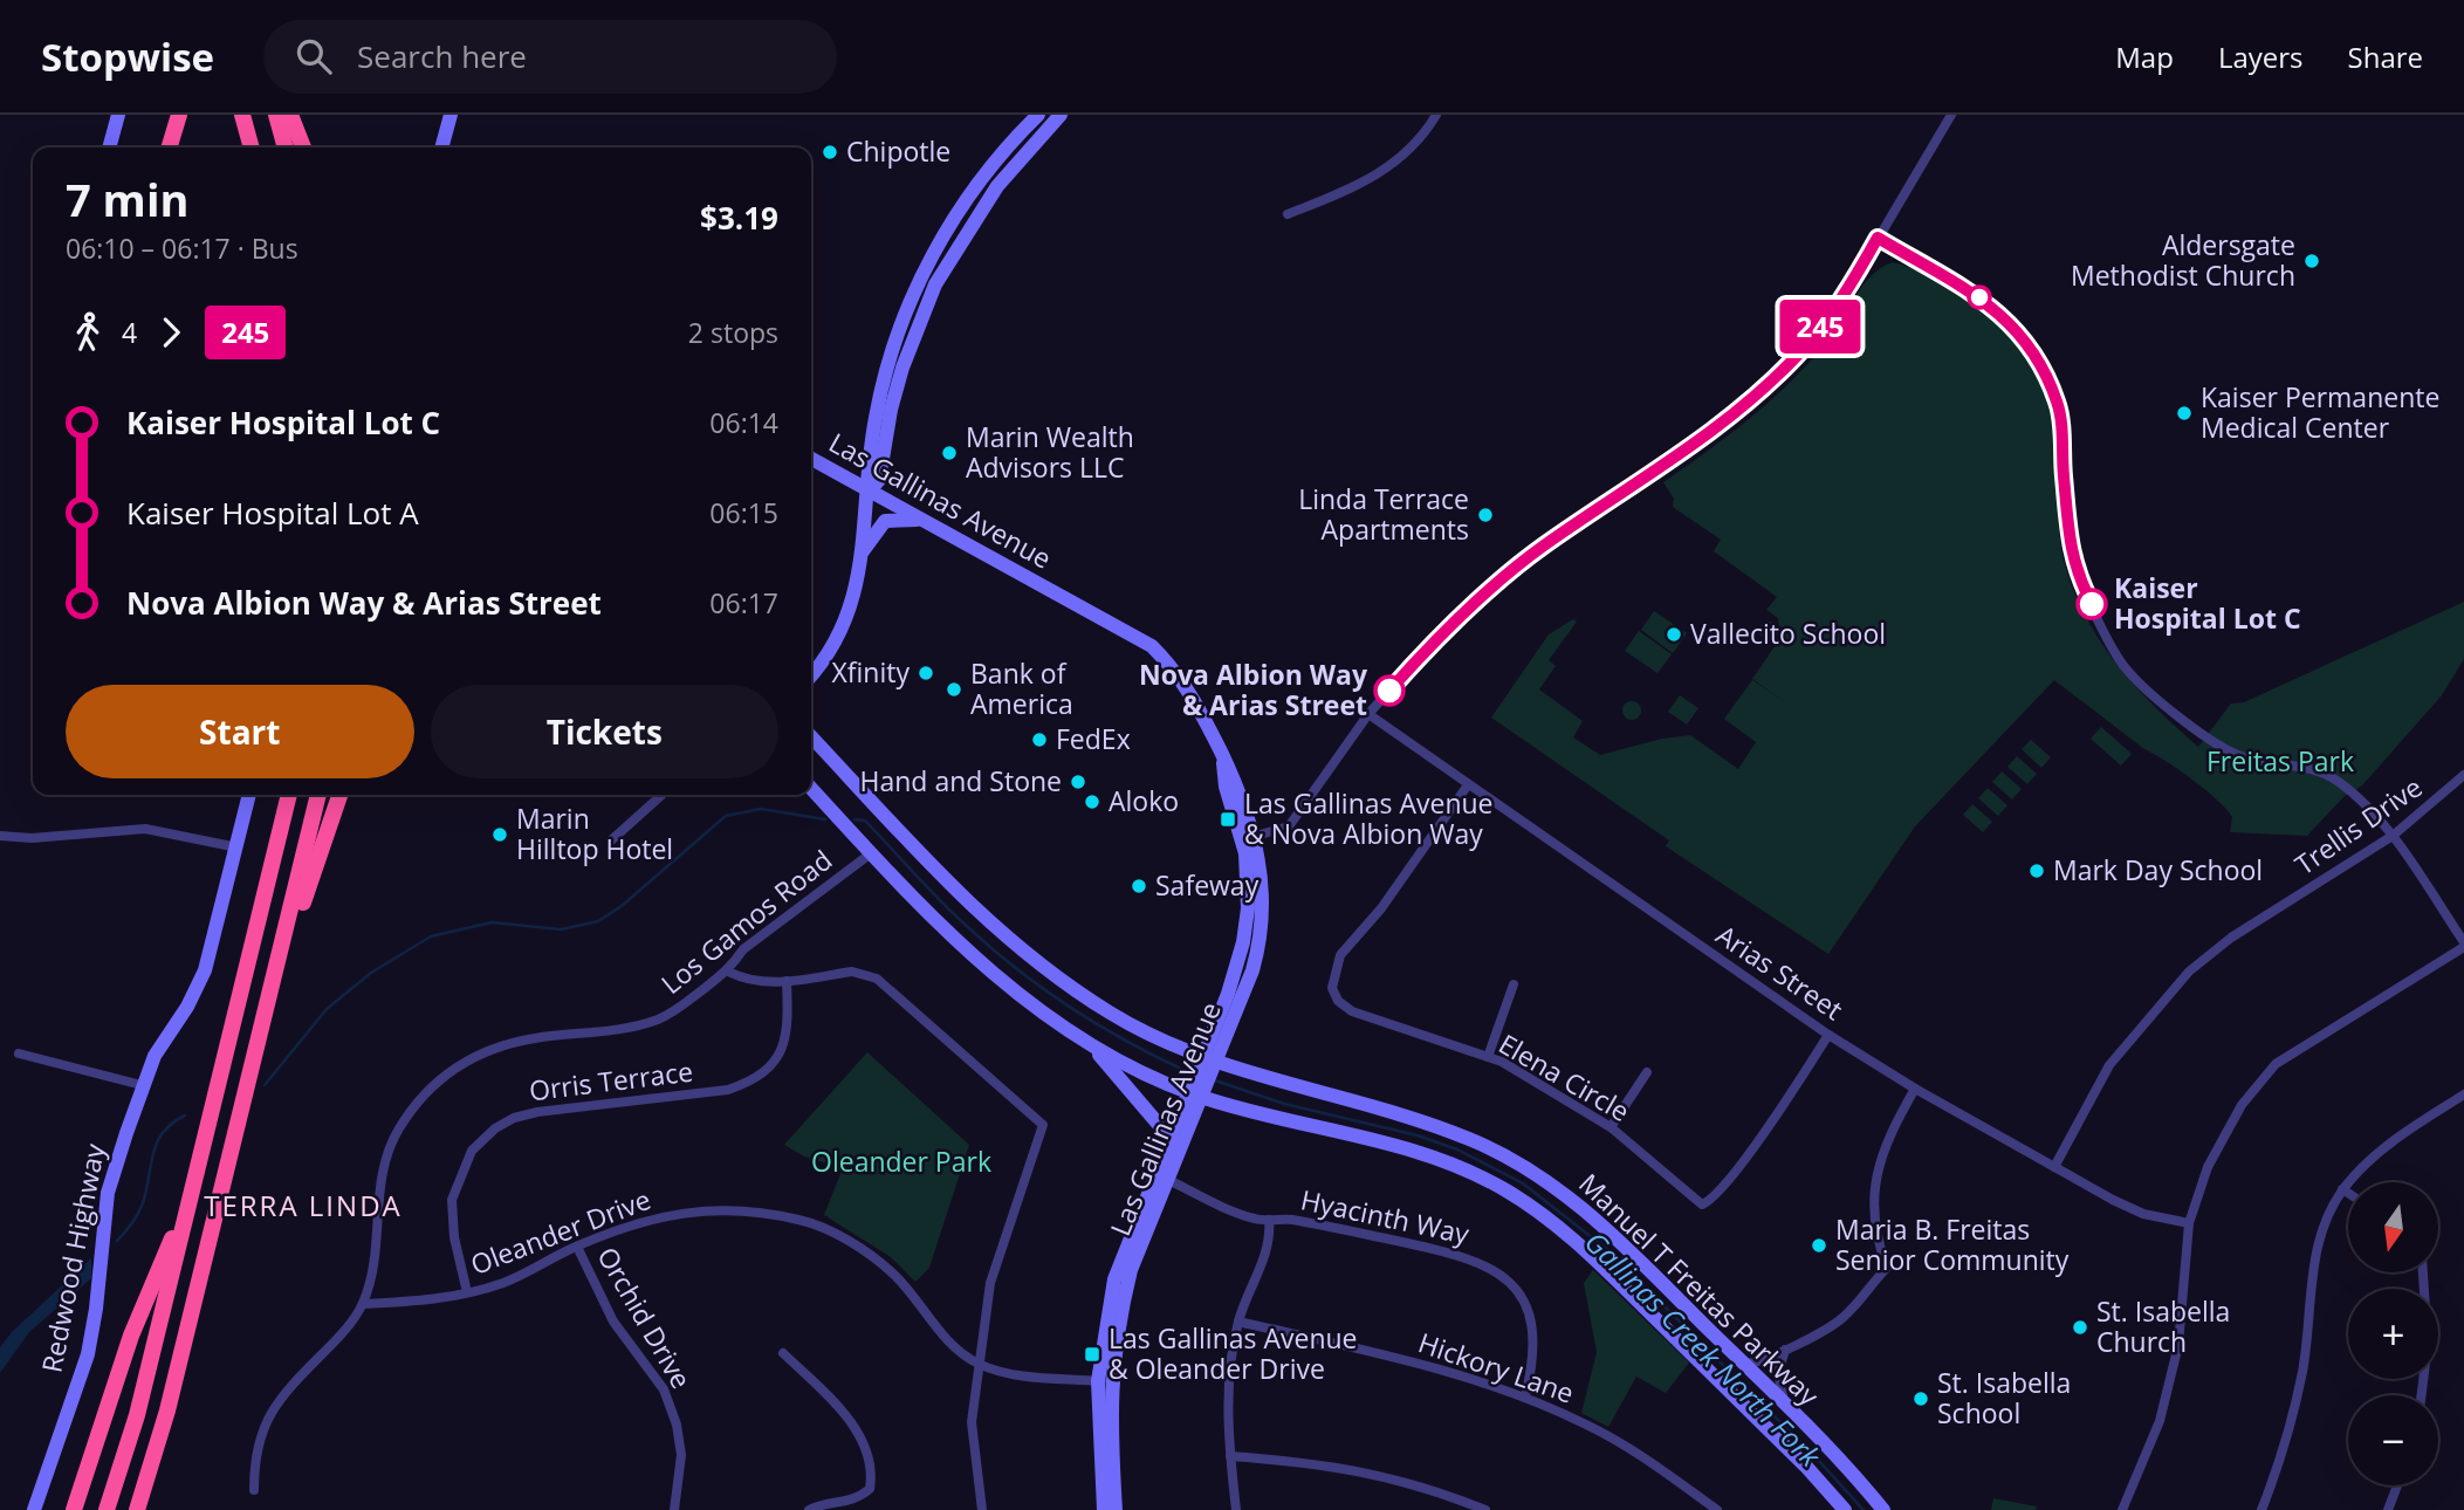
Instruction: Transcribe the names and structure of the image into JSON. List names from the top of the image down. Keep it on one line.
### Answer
{"streets":{"main road":["Las Gallinas Avenue","Redwood Highway","Manuel T Freitas Parkway"],"street":["Trellis Drive","Los Gamos Road","Arias Street","Elena Circle","Orris Terrace","Hyacinth Way","Oleander Drive","Orchid Drive","Hickory Lane"]},"crossings":[["Las Gallinas Avenue","Hyacinth Way"],["Las Gallinas Avenue","Oleander Drive"],["Las Gallinas Avenue","Manuel T Freitas Parkway"],["Trellis Drive","Arias Street"],["Los Gamos Road","Oleander Drive"],["Los Gamos Road","Manuel T Freitas Parkway"],["Arias Street","Elena Circle"],["Orris Terrace","Oleander Drive"],["Hyacinth Way","Hickory Lane"],["Oleander Drive","Orchid Drive"]],"districts":["TERRA LINDA"],"water":["Gallinas Creek North Fork"],"parks":["Freitas Park","Oleander Park"],"places":{"other":["Chipotle","Aldersgate Methodist Church","Kaiser Permanente Medical Center","Marin Wealth Advisors LLC","Linda Terrace Apartments","Kaiser Hospital Lot C","Vallecito School","Xfinity","Bank of America","Nova Albion Way & Arias Street","FedEx","Hand and Stone","Aloko","Marin Hilltop Hotel","Mark Day School","Safeway","Maria B. Freitas Senior Community","St. Isabella Church","St. Isabella School"],"transit":["Las Gallinas Avenue & Nova Albion Way","Las Gallinas Avenue & Oleander Drive"]},"lines":["bus line 245"],"north":"bottom","page":{"header":"Stopwise","search":"Search here","nav":["Map","Layers","Share"],"on_map":"245","heading":["7 min","06:10 – 06:17 · Bus","$3.19"],"legs":["4","245","2 stops"],"list":[{"name":"Kaiser Hospital Lot C","value":"06:14"},{"name":"Kaiser Hospital Lot A","value":"06:15"},{"name":"Nova Albion Way & Arias Street","value":"06:17"}],"buttons":["Start","Tickets"],"map_buttons":["+","−"]}}
